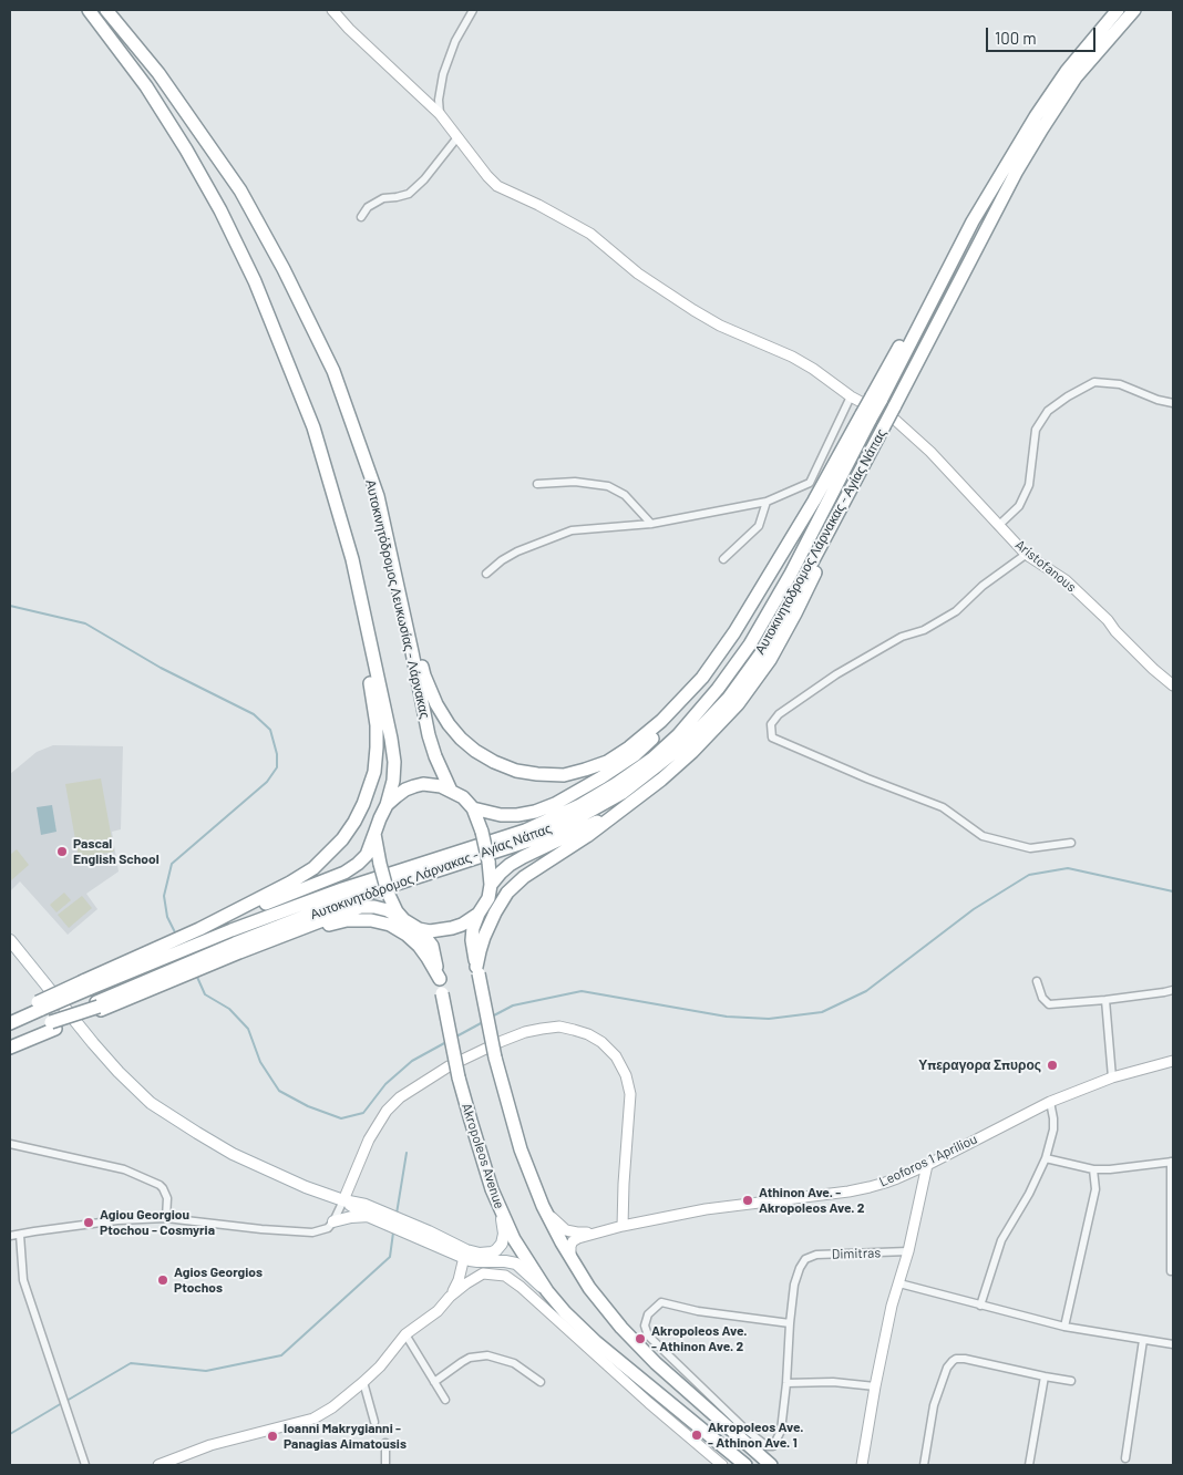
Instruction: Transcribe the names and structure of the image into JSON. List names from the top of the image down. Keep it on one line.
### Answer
{"streets":{"highway":["Αυτοκινητόδρομος Λάρνακας - Αγίας Νάπας","Αυτοκινητόδρομος Λευκωσίας - Λάρνακας","Akropoleos Avenue"],"street":["Aristofanous","Leoforos 1 Apriliou","Dimitras"]},"crossings":[["Αυτοκινητόδρομος Λάρνακας - Αγίας Νάπας","Aristofanous"],["Αυτοκινητόδρομος Λευκωσίας - Λάρνακας","Akropoleos Avenue"]],"places":["Pascal English School","Υπεραγορα Σπυρος","Athinon Ave. - Akropoleos Ave. 2","Agiou Georgiou Ptochou - Cosmyria","Agios Georgios Ptochos","Akropoleos Ave. - Athinon Ave. 2","Akropoleos Ave. - Athinon Ave. 1","Ioanni Makrygianni - Panagias Aimatousis"],"scale_bar":"100 m"}
